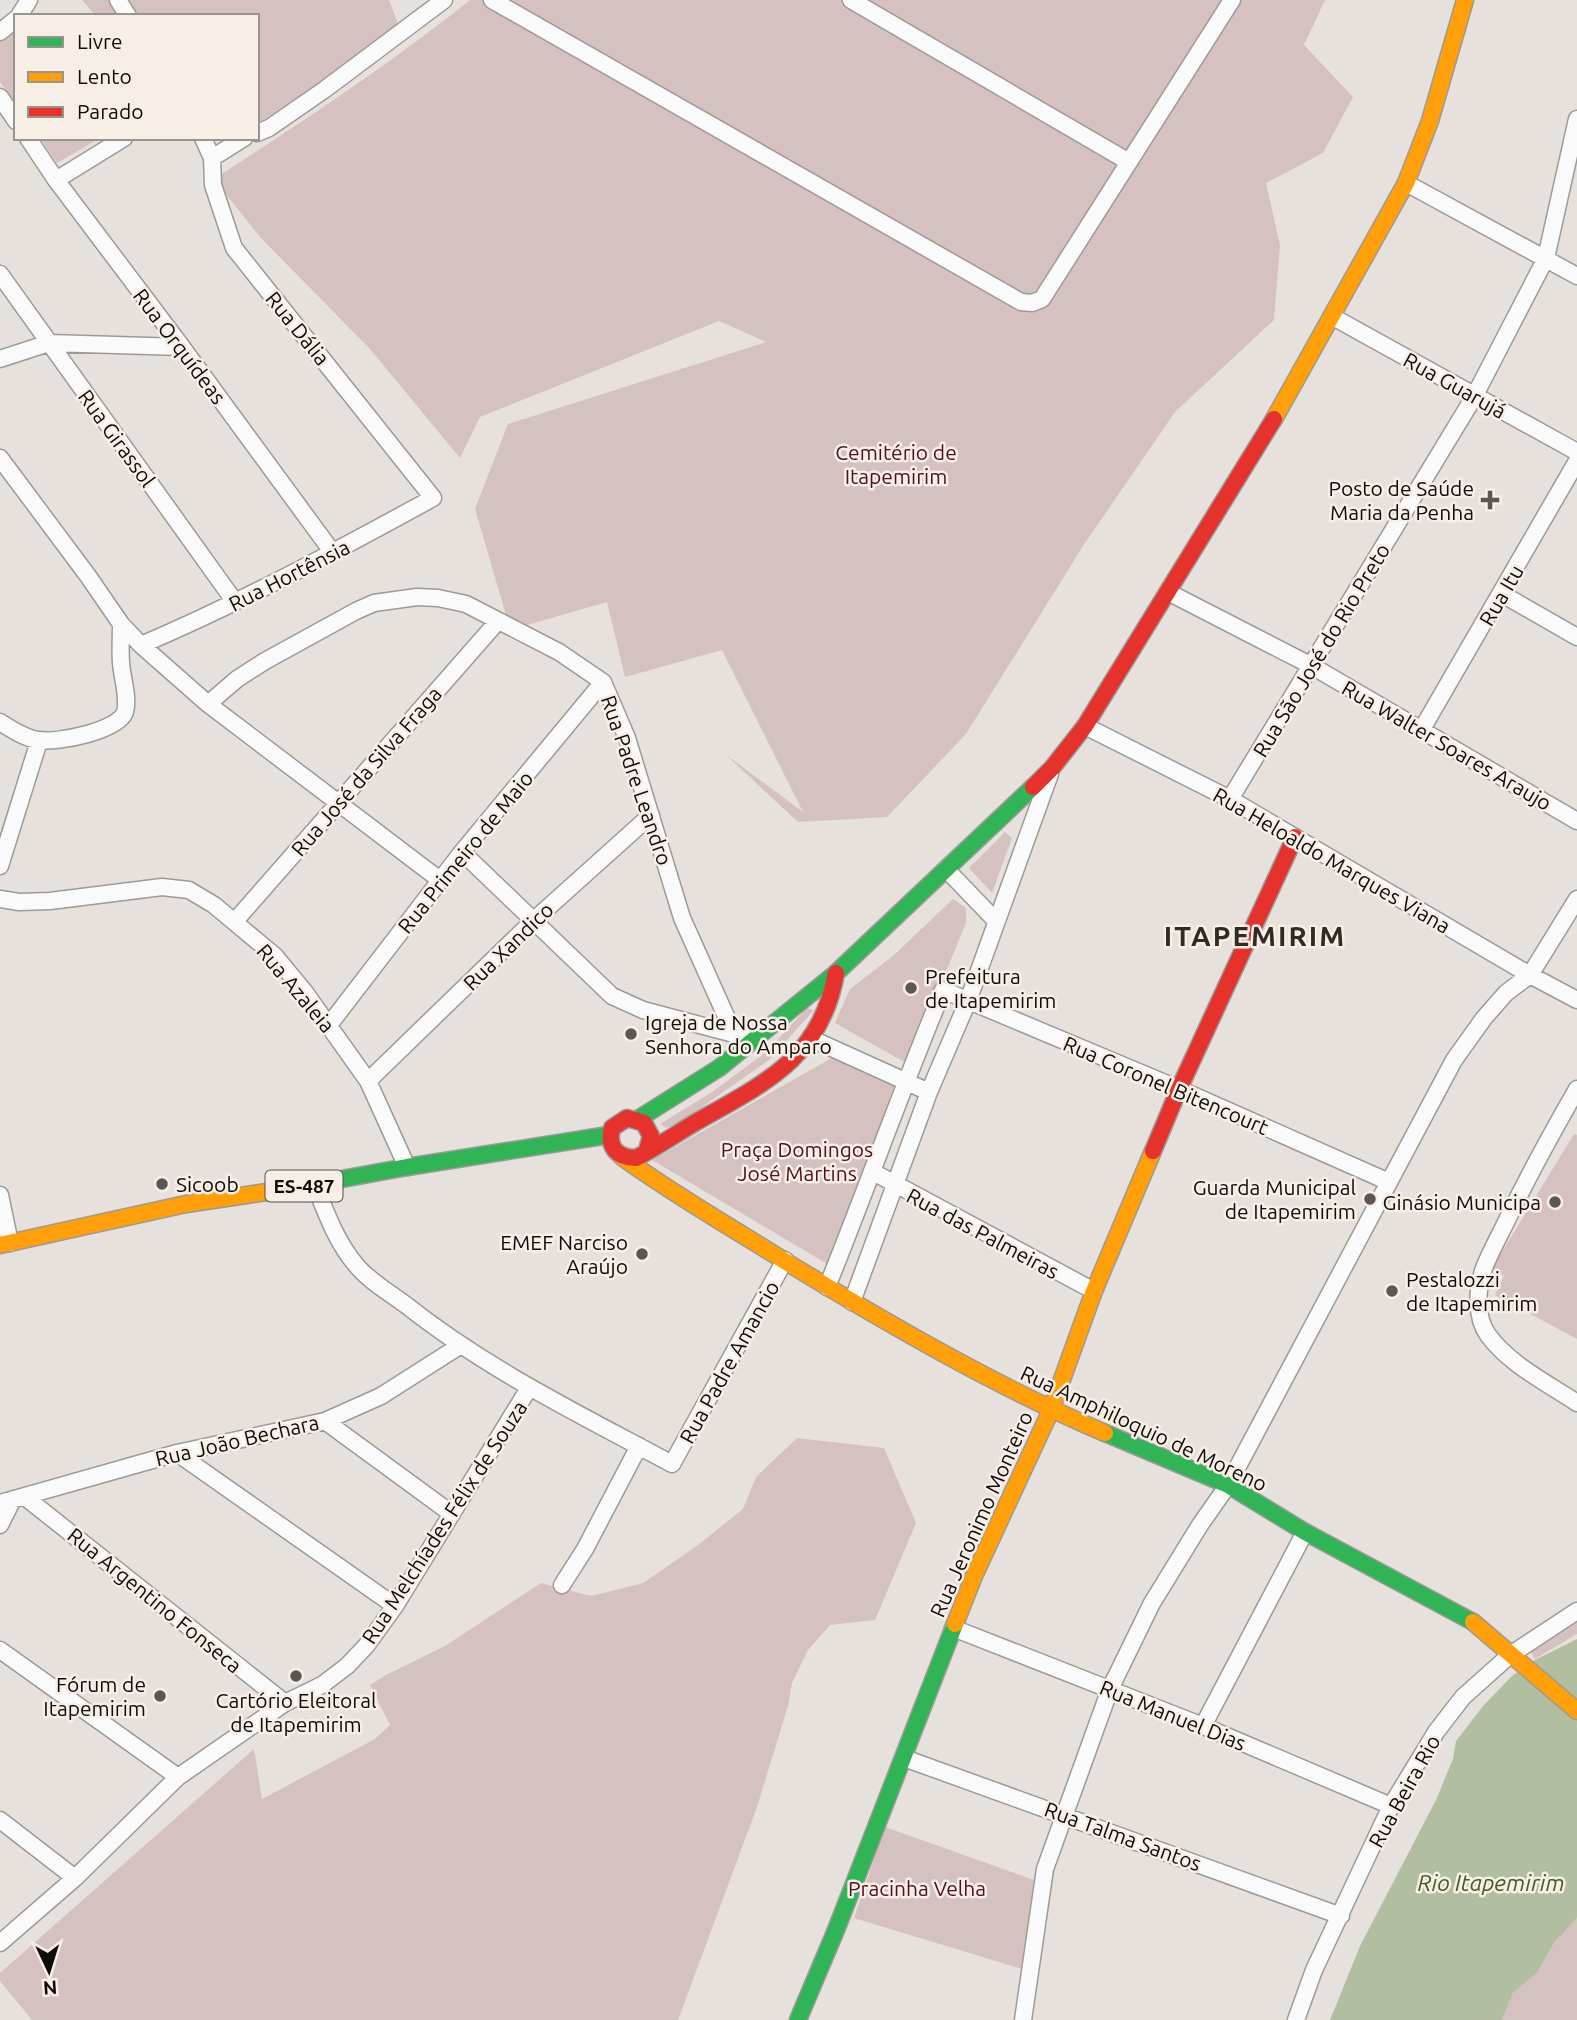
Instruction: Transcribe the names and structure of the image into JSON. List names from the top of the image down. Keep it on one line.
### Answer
{"streets":{"main road":["ES-487","Rua Amphiloquio de Moreno","Rua Jeronimo Monteiro"],"street":["Rua Dália","Rua Orquídeas","Rua Guarujá","Rua Girassol","Rua Hortênsia","Rua Itu","Rua São José do Rio Preto","Rua Walter Soares Araujo","Rua José da Silva Fraga","Rua Padre Leandro","Rua Primeiro de Maio","Rua Heloaldo Marques Viana","Rua Xandico","Rua Azaleia","Rua Coronel Bitencourt","Rua das Palmeiras","Rua Padre Amancio","Rua João Bechara","Rua Melchíades Félix de Souza","Rua Argentino Fonseca","Rua Manuel Dias","Rua Beira Rio","Rua Talma Santos"]},"crossings":[["Rua Dália","Rua Hortênsia"],["Rua Orquídeas","Rua Hortênsia"],["Rua Guarujá","Rua São José do Rio Preto"],["Rua Girassol","Rua Hortênsia"],["Rua Itu","Rua Walter Soares Araujo"],["Rua São José do Rio Preto","Rua Walter Soares Araujo"],["Rua São José do Rio Preto","Rua Heloaldo Marques Viana"],["Rua José da Silva Fraga","Rua Padre Leandro"],["Rua José da Silva Fraga","Rua Azaleia"],["Rua Padre Leandro","Rua Primeiro de Maio"],["Rua Padre Leandro","Rua Xandico"],["Rua Primeiro de Maio","Rua Azaleia"],["Rua Heloaldo Marques Viana","Rua Jeronimo Monteiro"],["Rua Xandico","Rua Azaleia"],["Rua Azaleia","ES-487"],["Rua Coronel Bitencourt","Rua Jeronimo Monteiro"],["Rua das Palmeiras","Rua Jeronimo Monteiro"],["Rua Amphiloquio de Moreno","Rua Jeronimo Monteiro"],["Rua Amphiloquio de Moreno","Rua Beira Rio"],["Rua João Bechara","Rua Argentino Fonseca"],["Rua Jeronimo Monteiro","Rua Manuel Dias"],["Rua Jeronimo Monteiro","Rua Talma Santos"],["Rua Melchíades Félix de Souza","Rua Argentino Fonseca"],["Rua Manuel Dias","Rua Beira Rio"],["Rua Beira Rio","Rua Talma Santos"]],"districts":["ITAPEMIRIM"],"water":["Rio Itapemirim"],"parks":["Cemitério de Itapemirim","Praça Domingos José Martins","Pracinha Velha"],"places":{"health":["Posto de Saúde Maria da Penha"],"other":["Prefeitura de Itapemirim","Igreja de Nossa Senhora do Amparo","Sicoob","Guarda Municipal de Itapemirim","Ginásio Municipa","EMEF Narciso Araújo","Pestalozzi de Itapemirim","Cartório Eleitoral de Itapemirim","Fórum de Itapemirim"]},"legend":["Livre","Lento","Parado"],"north":"bottom"}
